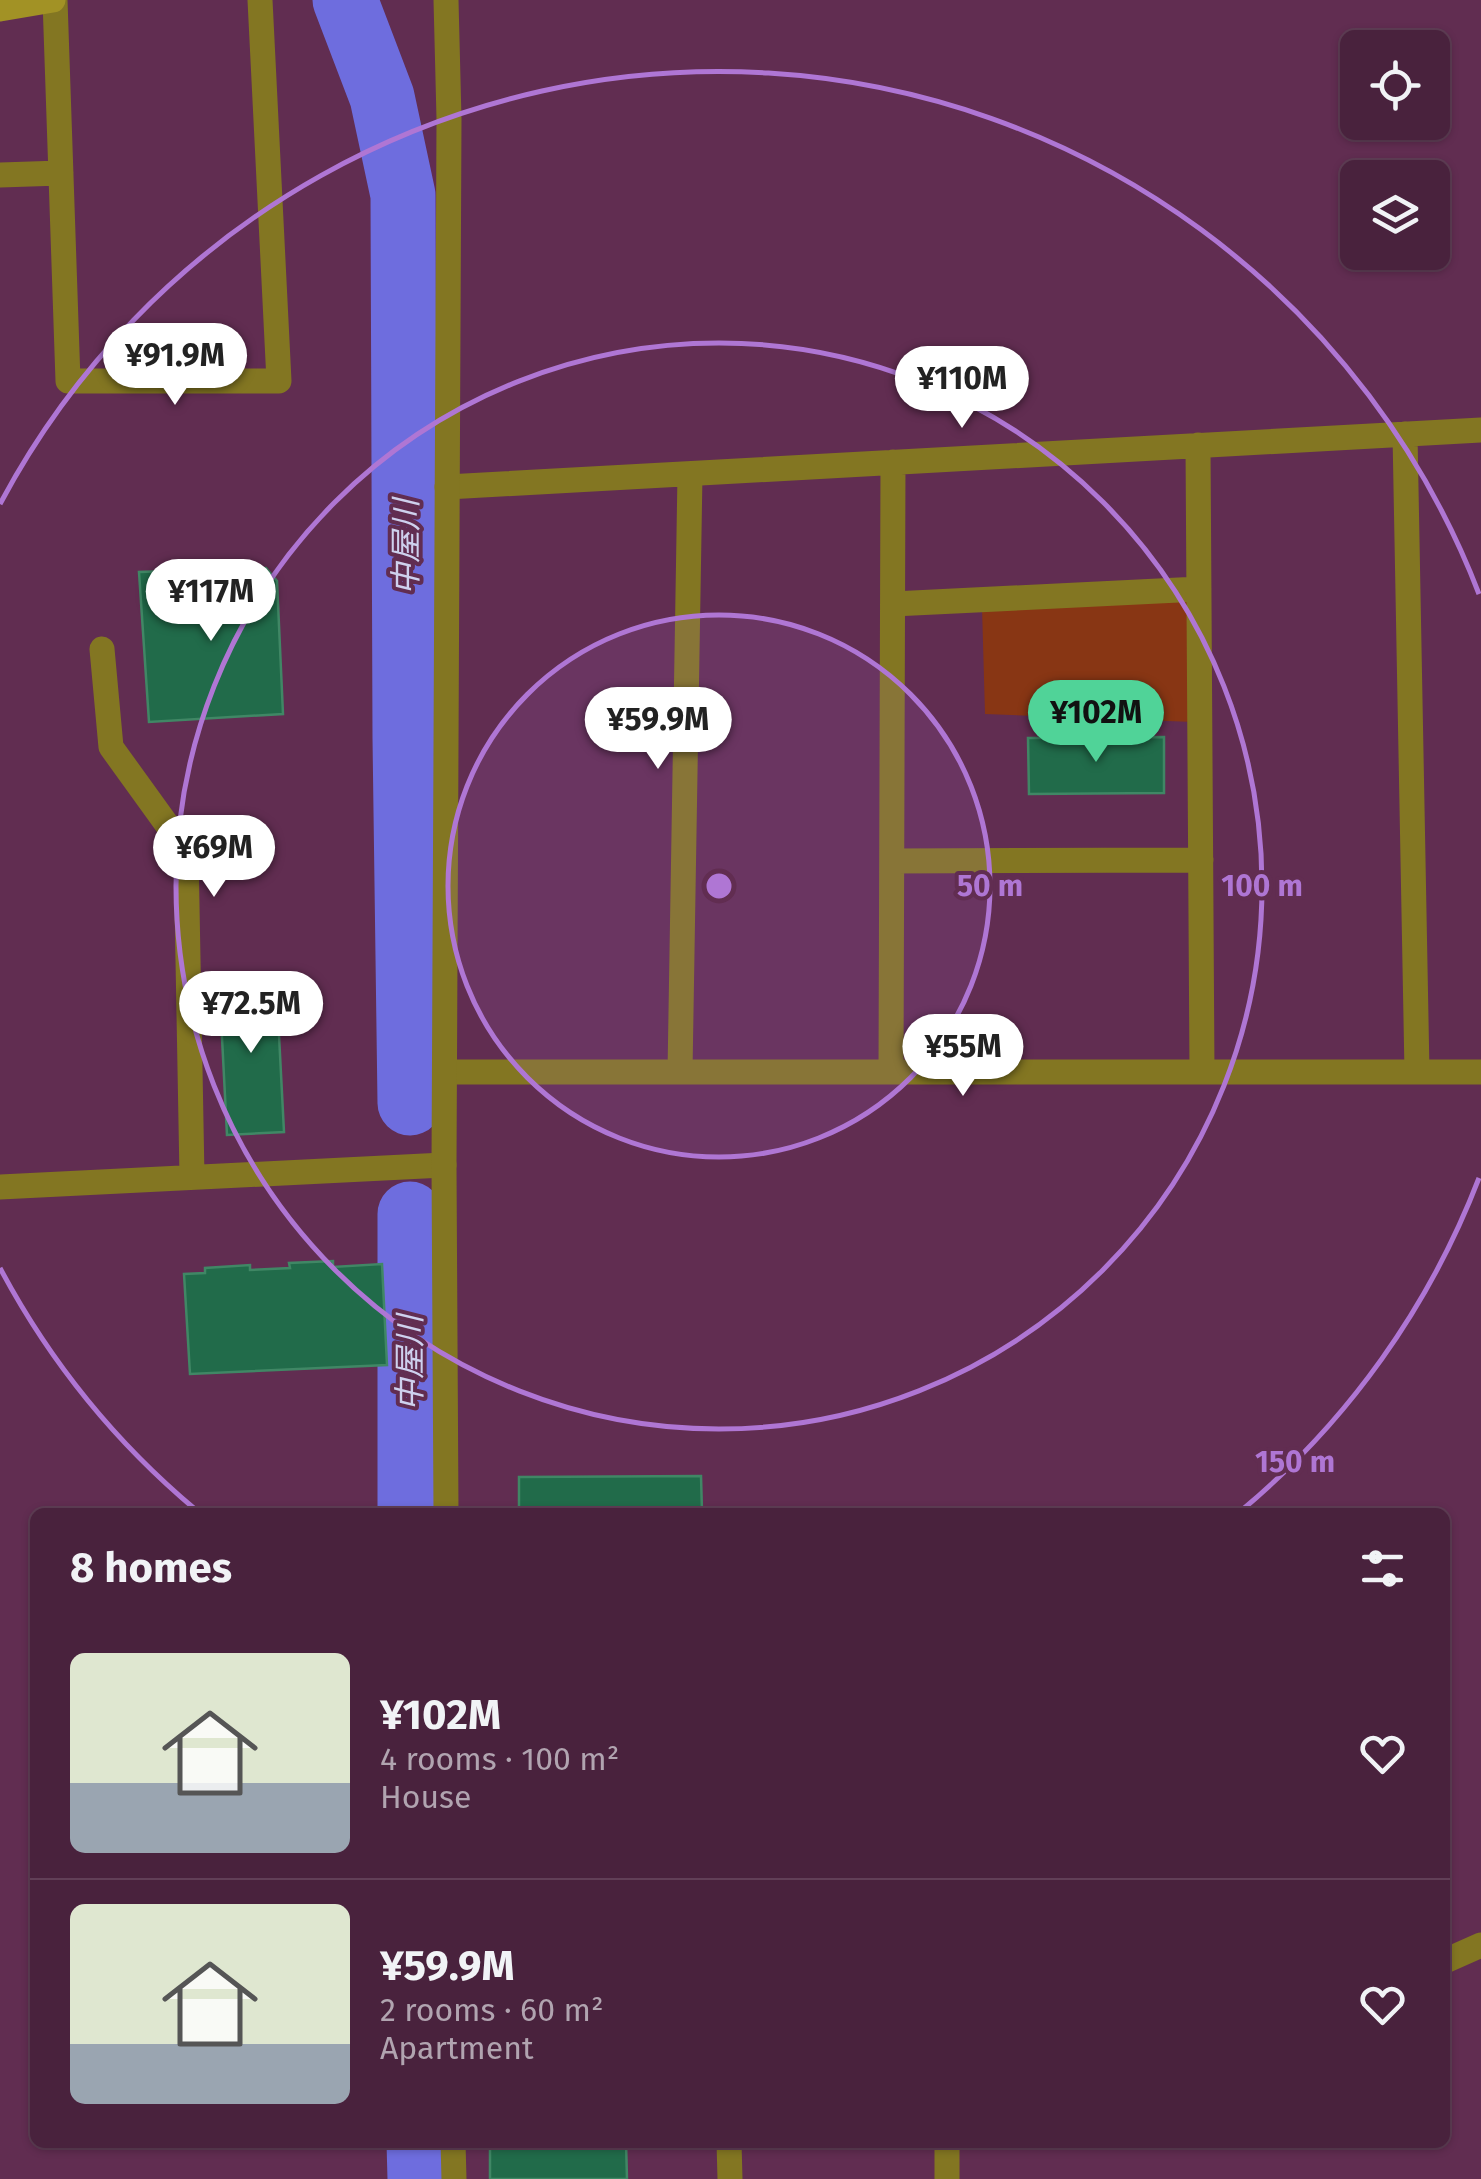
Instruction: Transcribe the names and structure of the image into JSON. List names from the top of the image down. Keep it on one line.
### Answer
{"water":["中屋川"],"page":{"price":["¥91.9M","¥110M","¥117M","¥102M","¥59.9M","¥69M","¥72.5M","¥55M"],"heading":"8 homes","list":[{"name":"¥102M","note":"4 rooms · 100 m² · House"},{"name":"¥59.9M","note":"2 rooms · 60 m² · Apartment"}]},"rings":["50 m","100 m","150 m"]}
